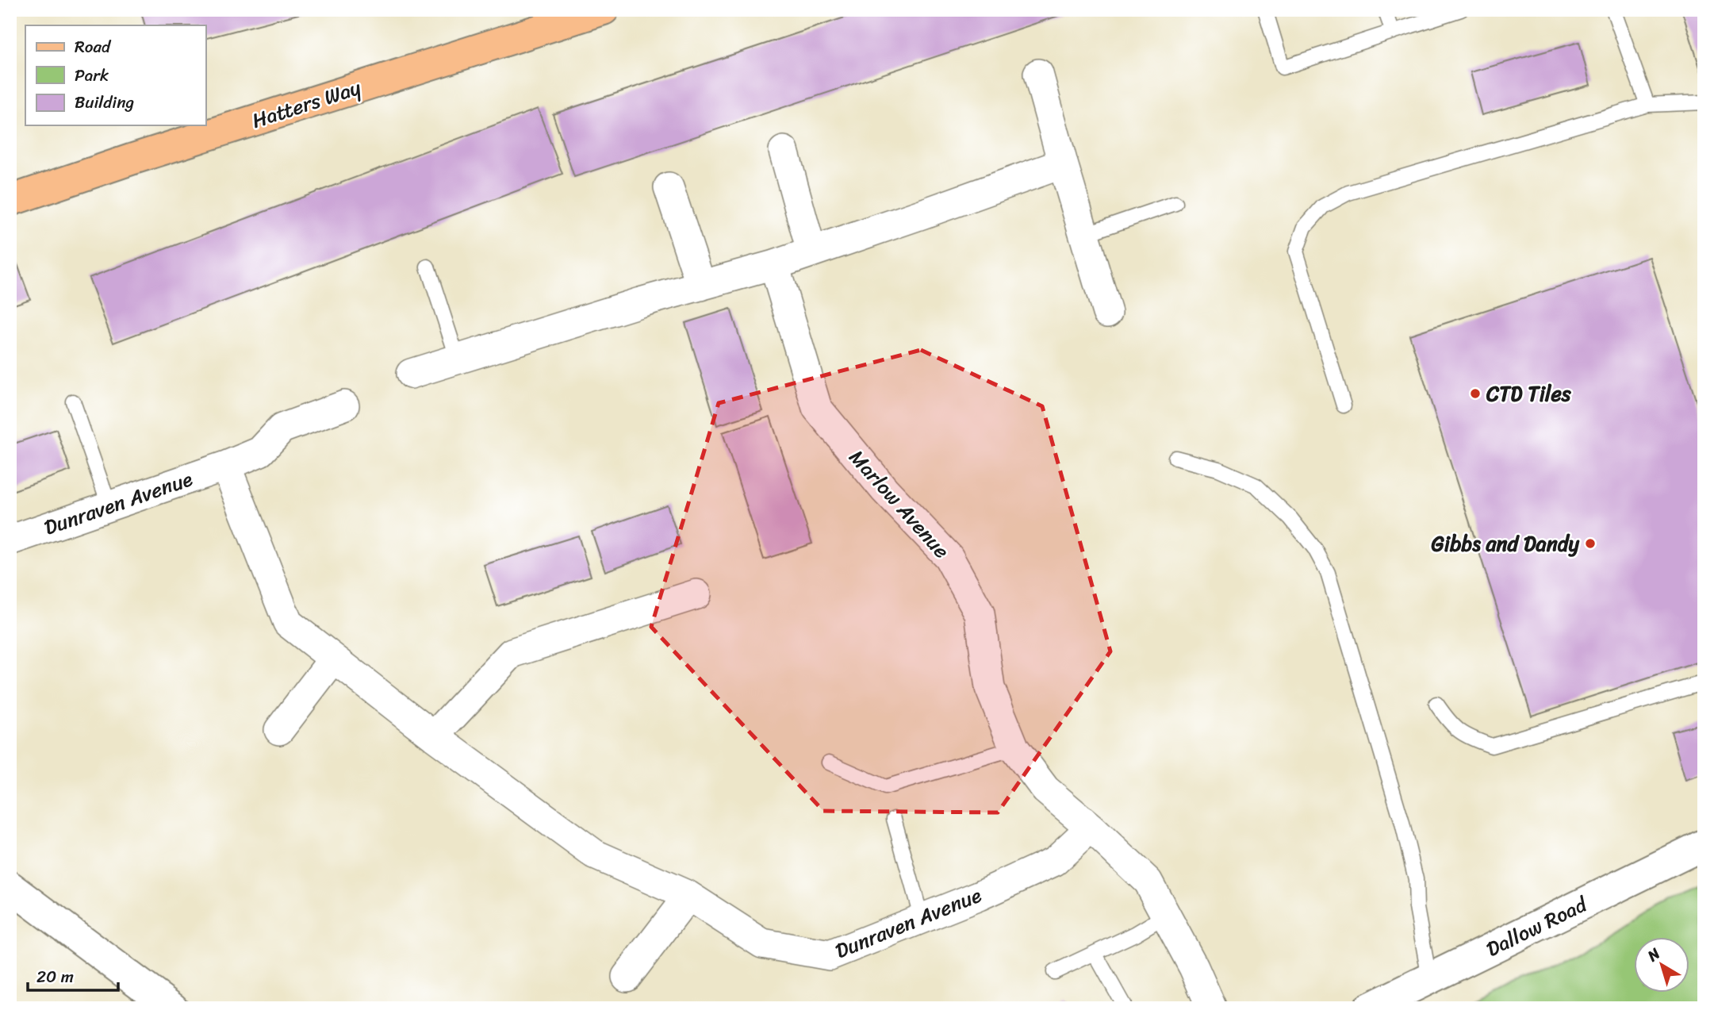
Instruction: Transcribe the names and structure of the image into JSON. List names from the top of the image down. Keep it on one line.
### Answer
{"streets":{"main road":["Hatters Way"],"street":["Dunraven Avenue","Marlow Avenue","Dallow Road"]},"crossings":[["Dunraven Avenue","Marlow Avenue"]],"places":["CTD Tiles","Gibbs and Dandy"],"legend":["Road","Park","Building"],"scale_bar":"20 m","north":"top left"}
